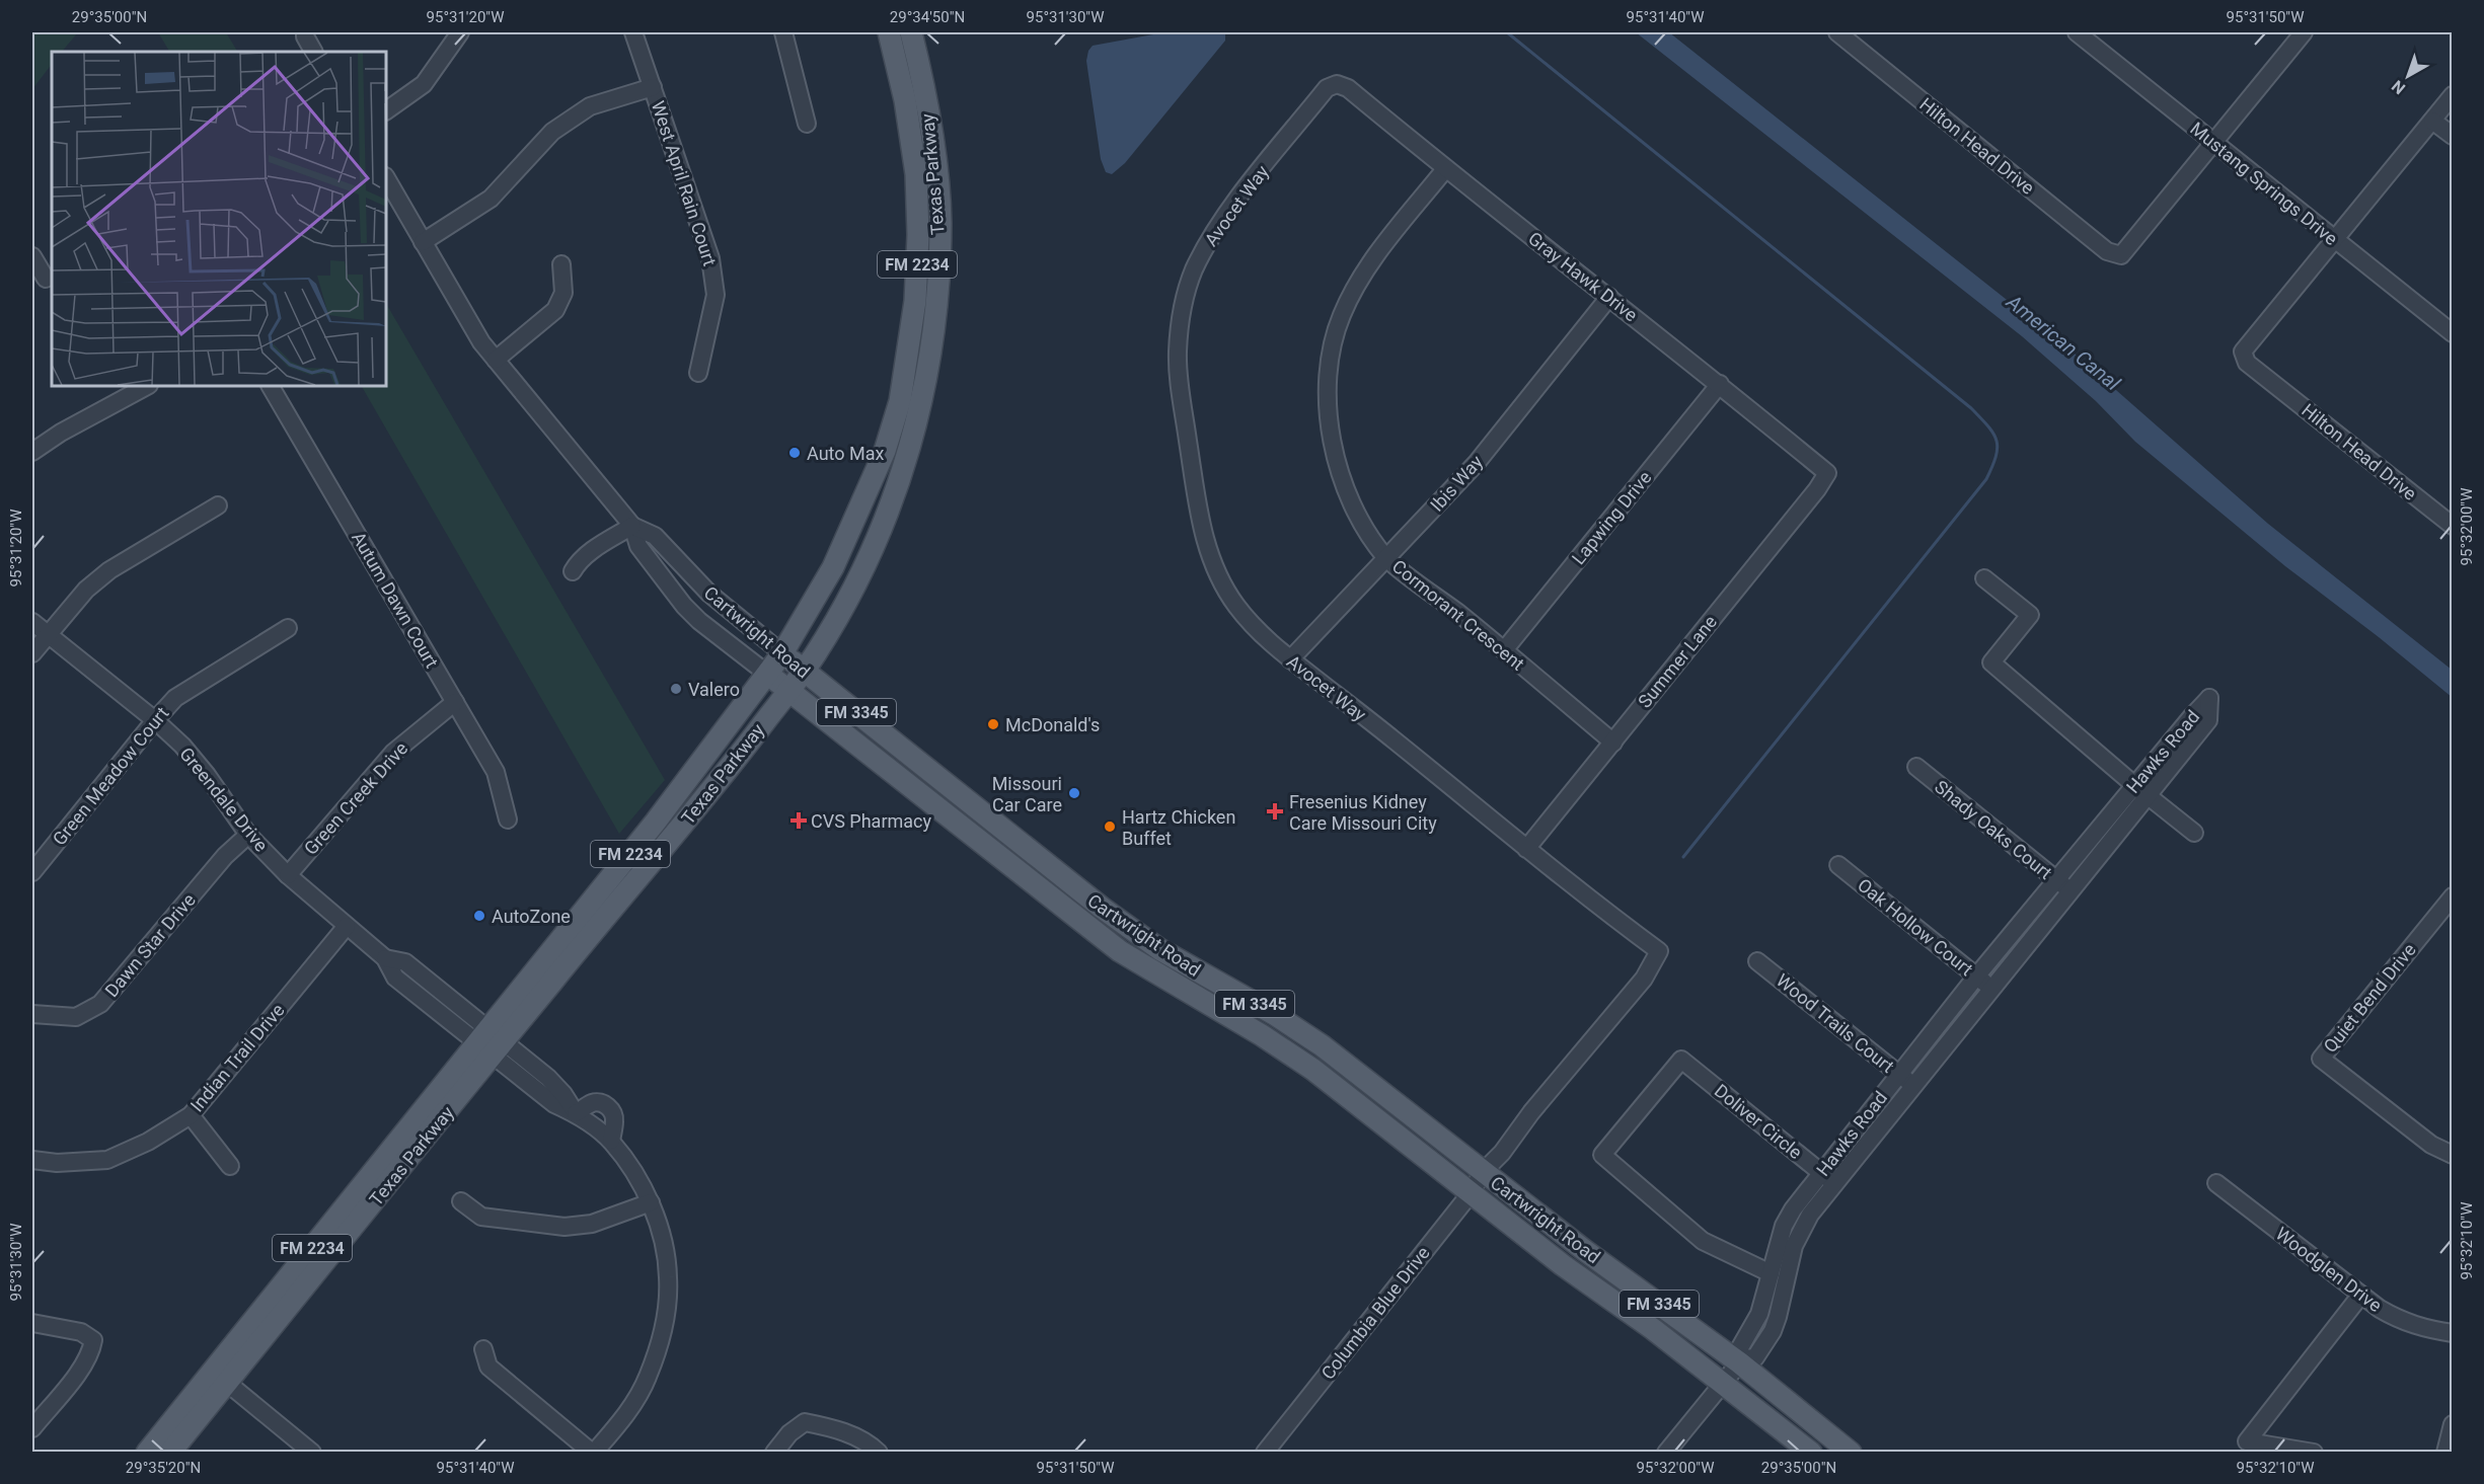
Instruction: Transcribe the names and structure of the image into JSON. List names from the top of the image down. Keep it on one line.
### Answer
{"streets":{"main road":["Texas Parkway","FM 2234","Cartwright Road","FM 3345"],"street":["Hilton Head Drive","West April Rain Court","Mustang Springs Drive","Avocet Way","Gray Hawk Drive","Ibis Way","Lapwing Drive","Autum Dawn Court","Cormorant Crescent","Summer Lane","Hawks Road","Green Meadow Court","Green Creek Drive","Greendale Drive","Shady Oaks Court","Oak Hollow Court","Dawn Star Drive","Quiet Bend Drive","Wood Trails Court","Indian Trail Drive","Doliver Circle","Woodglen Drive","Columbia Blue Drive"]},"crossings":[["Hilton Head Drive","Mustang Springs Drive"],["Texas Parkway","Cartwright Road"],["Texas Parkway","Greendale Drive"],["Avocet Way","Gray Hawk Drive"],["Avocet Way","Ibis Way"],["Avocet Way","Cartwright Road"],["Avocet Way","Summer Lane"],["Avocet Way","Columbia Blue Drive"],["Gray Hawk Drive","Ibis Way"],["Gray Hawk Drive","Lapwing Drive"],["Gray Hawk Drive","Cormorant Crescent"],["Gray Hawk Drive","Summer Lane"],["Ibis Way","Cormorant Crescent"],["Lapwing Drive","Cormorant Crescent"],["Autum Dawn Court","Green Creek Drive"],["Cormorant Crescent","Summer Lane"],["Cartwright Road","Hawks Road"],["Cartwright Road","Columbia Blue Drive"],["Hawks Road","Shady Oaks Court"],["Hawks Road","Oak Hollow Court"],["Hawks Road","Wood Trails Court"],["Hawks Road","Doliver Circle"],["Green Meadow Court","Greendale Drive"],["Green Creek Drive","Greendale Drive"],["Greendale Drive","Dawn Star Drive"],["Greendale Drive","Indian Trail Drive"]],"water":["American Canal"],"places":{"other":["Auto Max","Valero","McDonald's","Missouri Car Care","Hartz Chicken Buffet","AutoZone"],"health":["Fresenius Kidney Care Missouri City","CVS Pharmacy"]},"north":"bottom left","coordinates":["29°35'00\"N","95°31'20\"W","29°34'50\"N","95°31'30\"W","95°31'40\"W","95°31'50\"W","95°32'00\"W","95°32'10\"W","29°35'20\"N"]}
